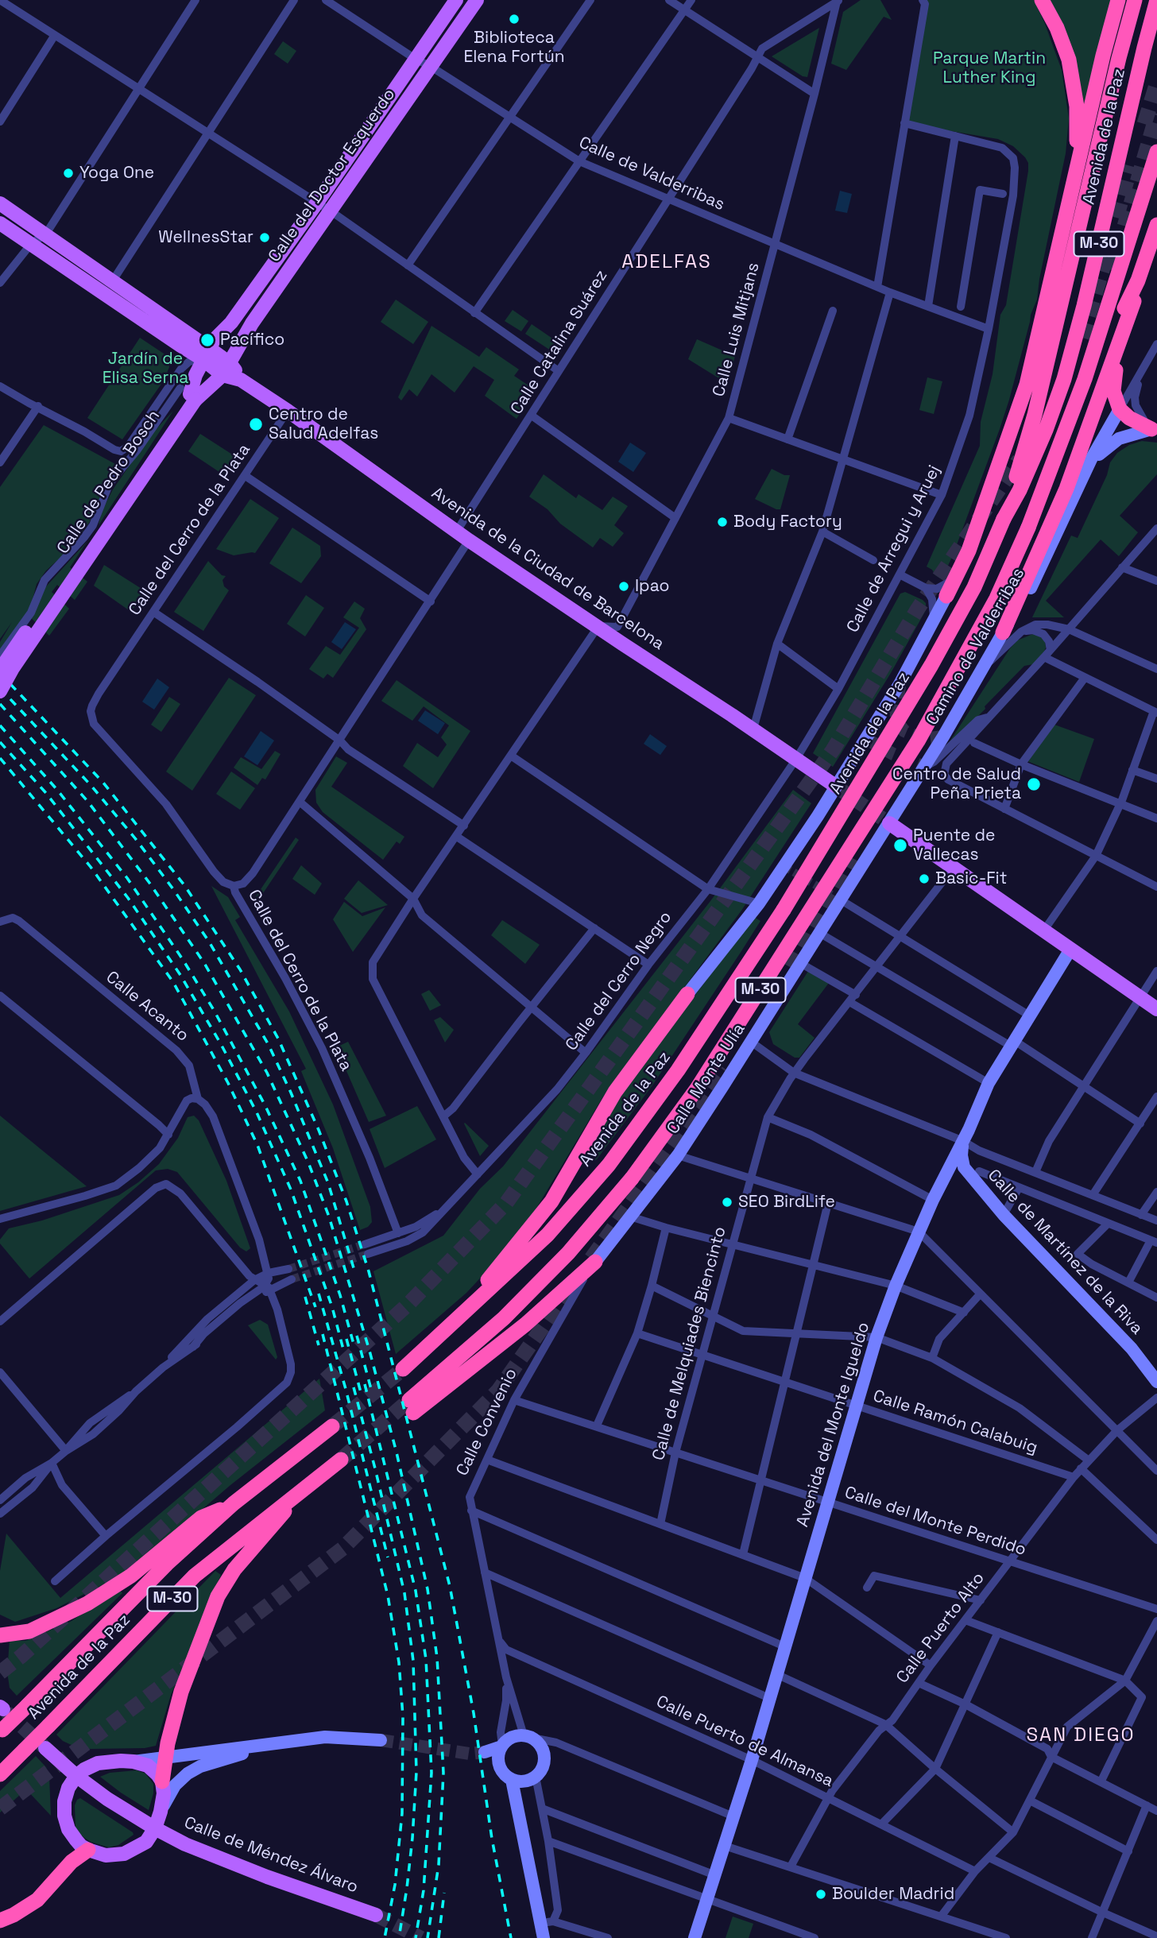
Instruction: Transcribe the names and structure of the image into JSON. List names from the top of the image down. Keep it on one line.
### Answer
{"streets":{"highway":["Avenida de la Paz","M-30"],"main road":["Calle del Doctor Esquerdo","Calle de Pedro Bosch","Avenida de la Ciudad de Barcelona","Calle de Méndez Álvaro"],"street":["Calle de Valderribas","Calle Luis Mitjans","Calle Catalina Suárez","Calle del Cerro de la Plata","Calle de Arregui y Aruej","Camino de Valderribas","Calle del Cerro Negro","Calle Acanto","Calle Monte Ulía","Calle de Martínez de la Riva","Calle de Melquiades Biencinto","Calle Convenio","Calle Ramón Calabuig","Avenida del Monte Igueldo","Calle del Monte Perdido","Calle Puerto Alto","Calle Puerto de Almansa"]},"crossings":[["Avenida de la Paz","Avenida de la Ciudad de Barcelona"],["Calle de Valderribas","Calle del Doctor Esquerdo"],["Calle de Valderribas","Calle Luis Mitjans"],["Calle de Valderribas","Calle Catalina Suárez"],["Calle de Valderribas","Calle de Arregui y Aruej"],["Calle del Doctor Esquerdo","Calle de Pedro Bosch"],["Calle del Doctor Esquerdo","Avenida de la Ciudad de Barcelona"],["M-30","Calle Monte Ulía"],["M-30","Calle Convenio"],["Calle Luis Mitjans","Calle Catalina Suárez"],["Calle Luis Mitjans","Avenida de la Ciudad de Barcelona"],["Calle Catalina Suárez","Avenida de la Ciudad de Barcelona"],["Calle de Pedro Bosch","Avenida de la Ciudad de Barcelona"],["Calle del Cerro de la Plata","Avenida de la Ciudad de Barcelona"],["Calle del Cerro de la Plata","Calle del Cerro Negro"],["Calle de Arregui y Aruej","Avenida de la Ciudad de Barcelona"],["Calle de Arregui y Aruej","Calle del Cerro Negro"],["Avenida de la Ciudad de Barcelona","Calle del Cerro Negro"],["Camino de Valderribas","Calle Monte Ulía"],["Calle Monte Ulía","Calle Convenio"],["Calle de Martínez de la Riva","Avenida del Monte Igueldo"],["Calle de Melquiades Biencinto","Calle Ramón Calabuig"],["Calle de Melquiades Biencinto","Calle del Monte Perdido"],["Calle Convenio","Calle del Monte Perdido"],["Calle Convenio","Calle Puerto de Almansa"],["Calle Ramón Calabuig","Avenida del Monte Igueldo"],["Calle Ramón Calabuig","Calle Puerto Alto"],["Avenida del Monte Igueldo","Calle del Monte Perdido"],["Avenida del Monte Igueldo","Calle Puerto de Almansa"],["Calle del Monte Perdido","Calle Puerto Alto"],["Calle Puerto Alto","Calle Puerto de Almansa"]],"districts":["ADELFAS","SAN DIEGO"],"parks":["Parque Martin Luther King","Jardín de Elisa Serna"],"places":["Biblioteca Elena Fortún","Yoga One","WellnesStar","Pacífico","Centro de Salud Adelfas","Body Factory","Ipao","Centro de Salud Peña Prieta","Puente de Vallecas","Basic-Fit","SEO BirdLife","Boulder Madrid"]}
